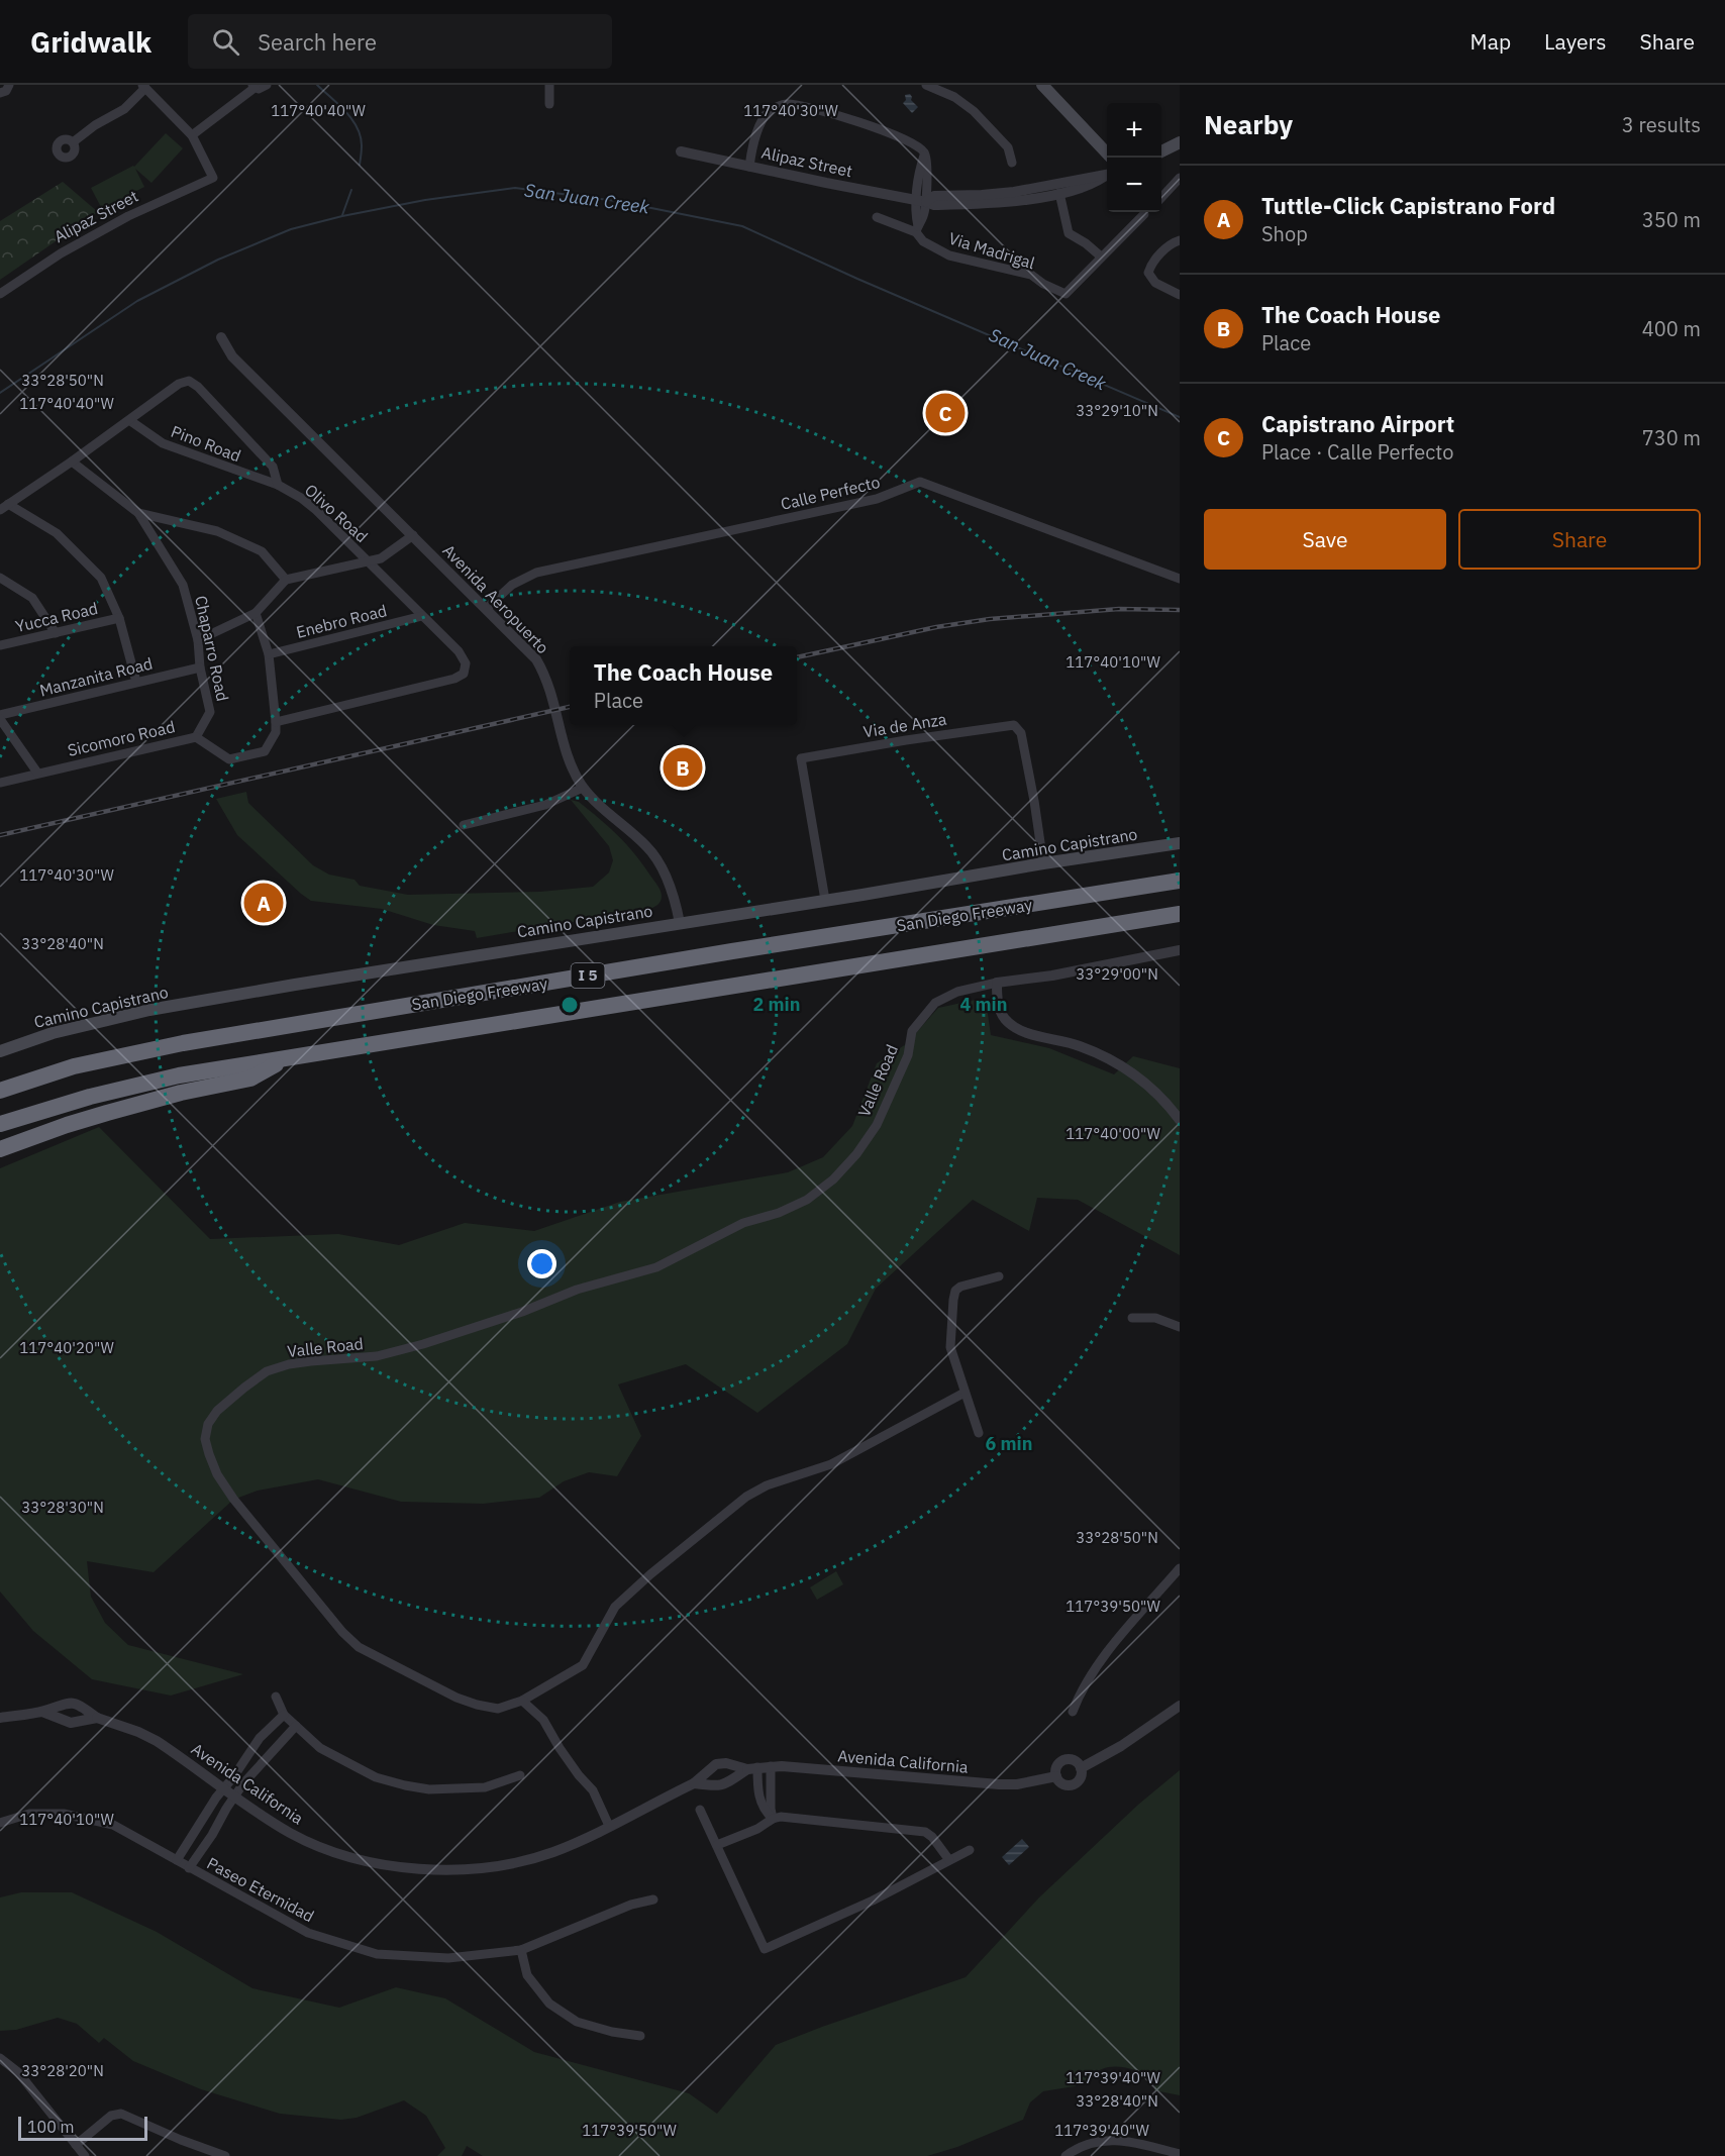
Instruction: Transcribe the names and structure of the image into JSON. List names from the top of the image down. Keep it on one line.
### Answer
{"streets":{"highway":["San Diego Freeway","I 5"],"main road":["Camino Capistrano"],"street":["Alipaz Street","Via Madrigal","Pino Road","Calle Perfecto","Olivo Road","Avenida Aeropuerto","Yucca Road","Enebro Road","Chaparro Road","Manzanita Road","Via de Anza","Sicomoro Road","Valle Road","Avenida California","Paseo Eternidad"]},"crossings":[["Pino Road","Olivo Road"],["Calle Perfecto","Avenida Aeropuerto"],["Olivo Road","Enebro Road"],["Olivo Road","Sicomoro Road"],["Avenida Aeropuerto","Camino Capistrano"],["Chaparro Road","Manzanita Road"],["Chaparro Road","Sicomoro Road"],["Via de Anza","Camino Capistrano"]],"water":["San Juan Creek"],"scale_bar":"100 m","page":{"header":"Gridwalk","search":"Search here","nav":["Map","Layers","Share"],"heading":["Nearby","3 results"],"map_buttons":["+","−"],"list":[{"mark":"A","name":"Tuttle-Click Capistrano Ford","note":"Shop","value":"350 m"},{"mark":"B","name":"The Coach House","note":"Place","value":"400 m"},{"mark":"C","name":"Capistrano Airport","note":"Place · Calle Perfecto","value":"730 m"}],"pins":["C","B","A"],"buttons":["Save","Share"],"popup":["The Coach House","Place"],"scale":"100 m"},"coordinates":["117°40'40\"W","117°40'30\"W","33°28'50\"N","33°29'10\"N","117°40'10\"W","33°28'40\"N","33°29'00\"N","117°40'00\"W","117°40'20\"W","33°28'30\"N","117°39'50\"W","33°28'20\"N","117°39'40\"W"],"rings":["2 min","4 min","6 min"]}
